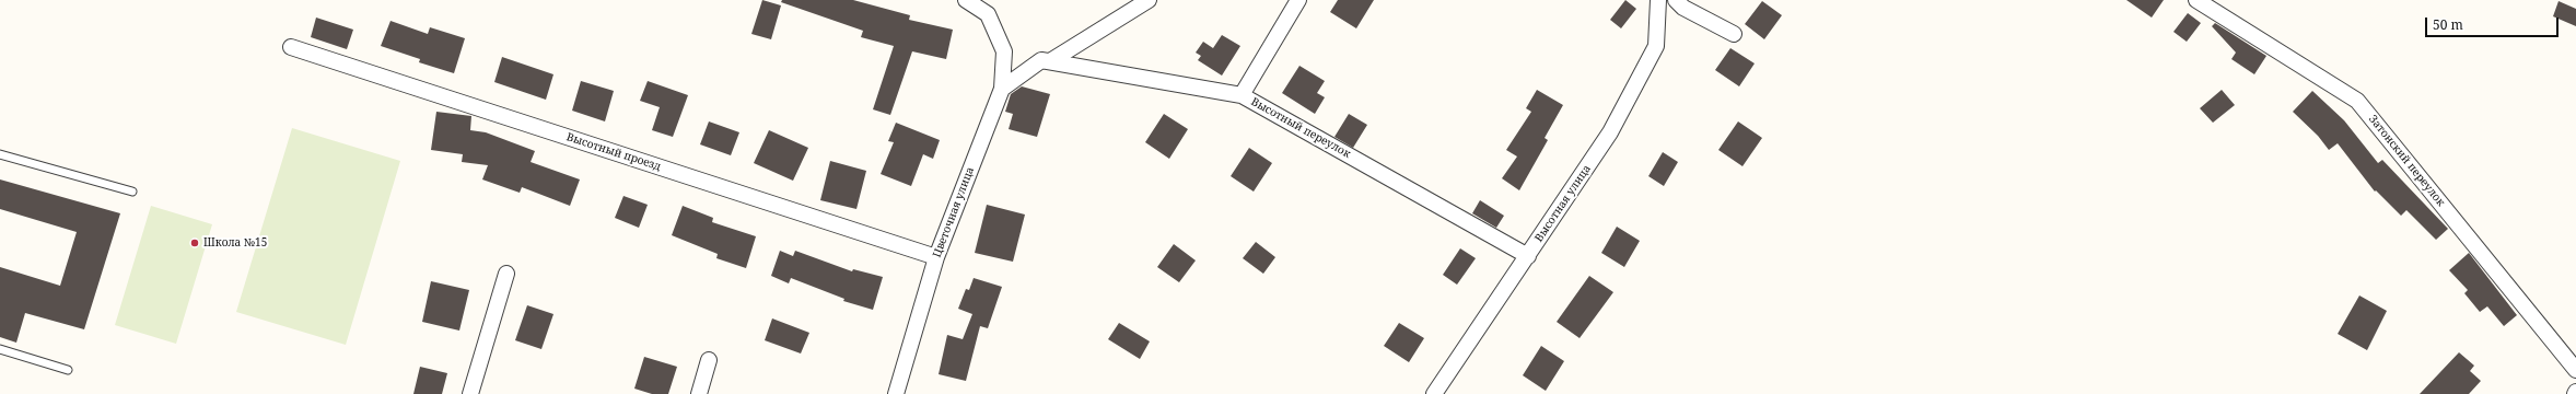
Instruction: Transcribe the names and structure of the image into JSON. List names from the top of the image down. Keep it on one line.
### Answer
{"streets":{"street":["Высотный переулок","Высотный проезд","Затонский переулок","Высотная улица","Цветочная улица"]},"crossings":[["Высотный переулок","Высотная улица"],["Высотный проезд","Цветочная улица"]],"places":["Школа №15"],"scale_bar":"50 m"}
